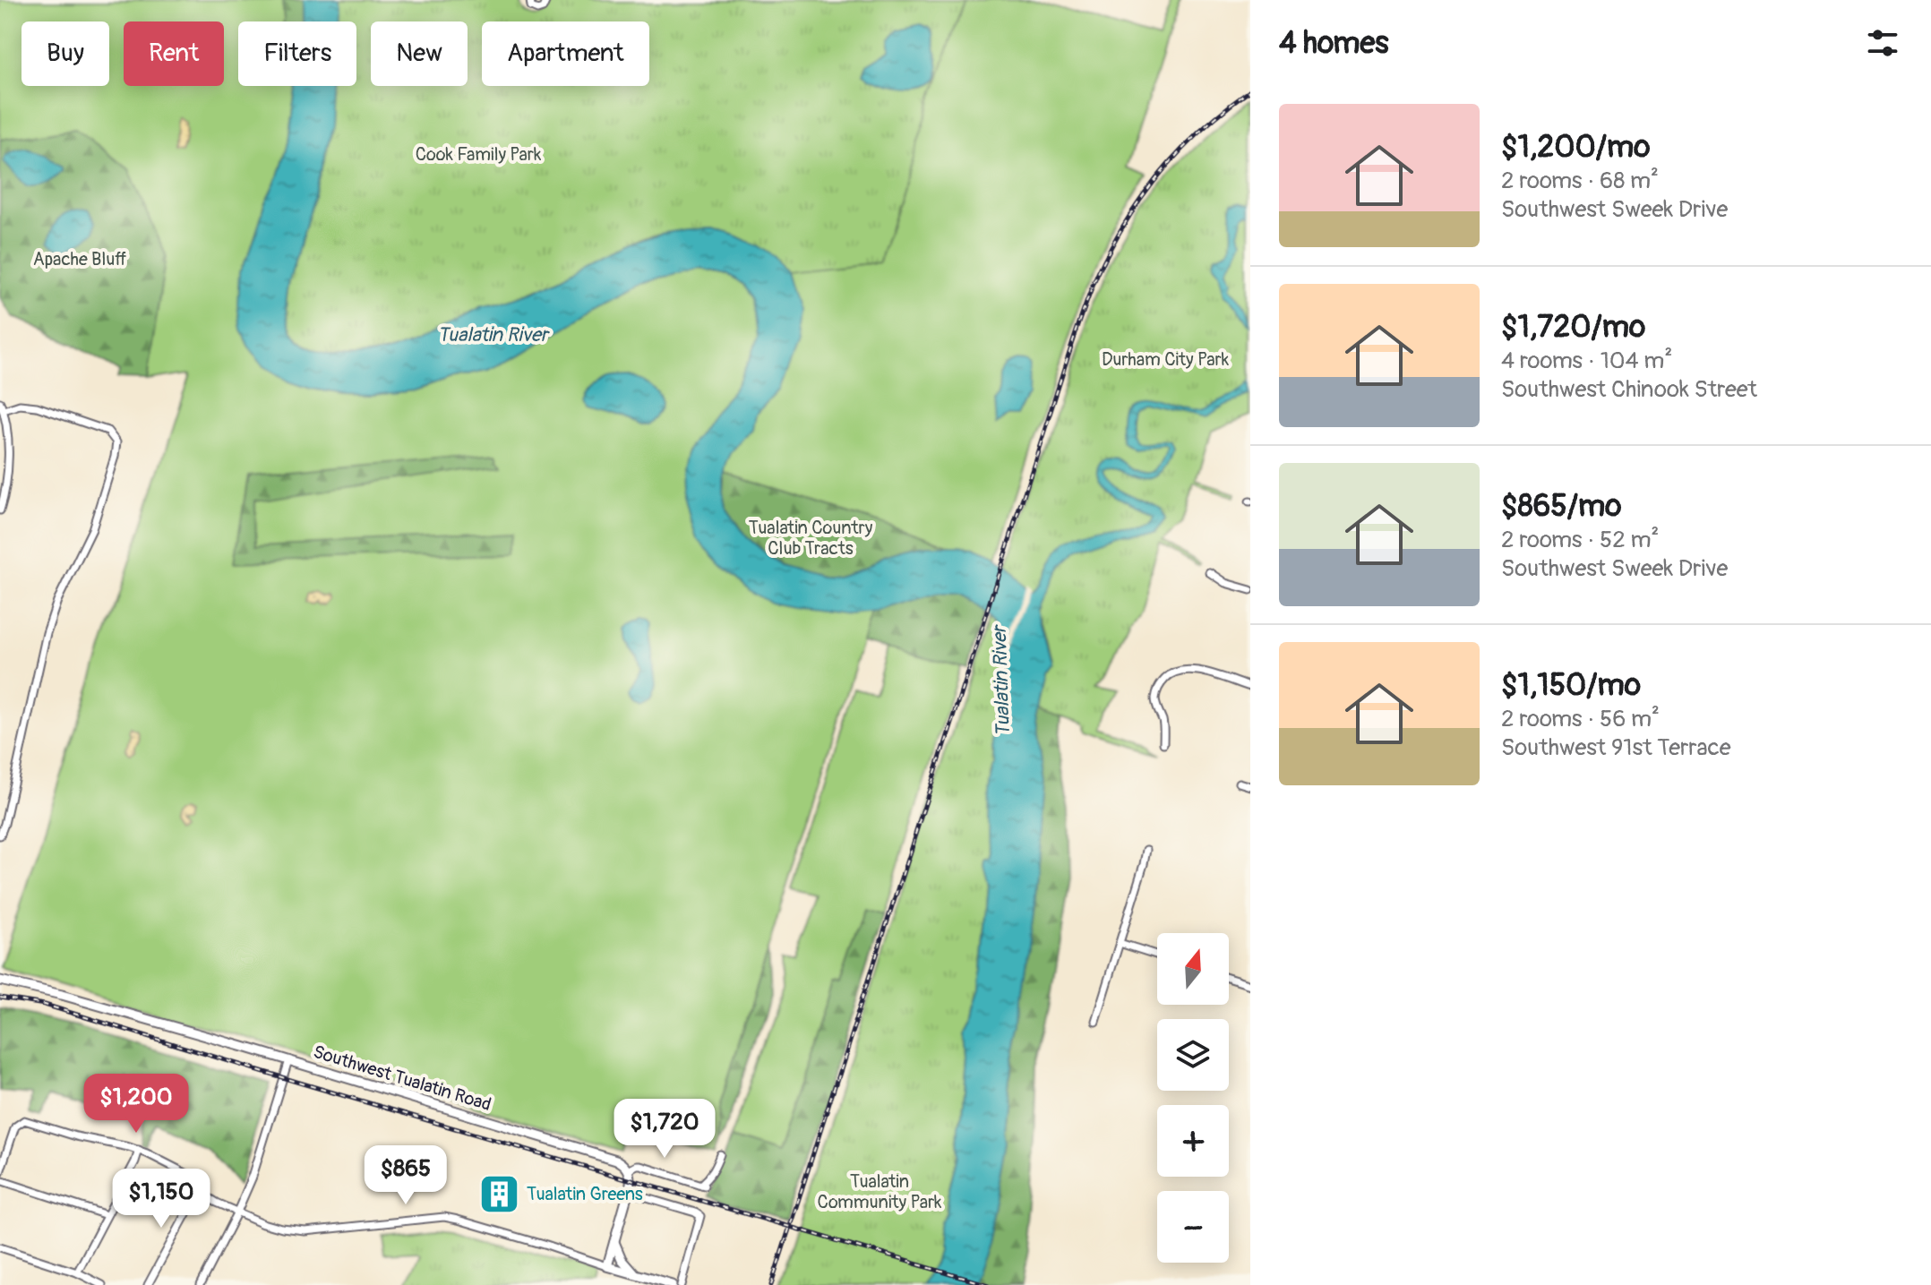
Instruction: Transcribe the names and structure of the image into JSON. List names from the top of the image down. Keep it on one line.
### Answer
{"streets":{"main road":["Southwest Tualatin Road"]},"water":["Tualatin River"],"parks":["Cook Family Park","Apache Bluff","Durham City Park","Tualatin Country Club Tracts","Tualatin Community Park"],"places":{"building":["Tualatin Greens"]},"north":"top","page":{"heading":"4 homes","chip":["Buy","Rent","Filters","New","Apartment"],"list":[{"name":"$1,200/mo","note":"2 rooms · 68 m² · Southwest Sweek Drive"},{"name":"$1,720/mo","note":"4 rooms · 104 m² · Southwest Chinook Street"},{"name":"$865/mo","note":"2 rooms · 52 m² · Southwest Sweek Drive"},{"name":"$1,150/mo","note":"2 rooms · 56 m² · Southwest 91st Terrace"}],"map_buttons":["+","−"],"price":["$1,200","$1,720","$865","$1,150"]}}
